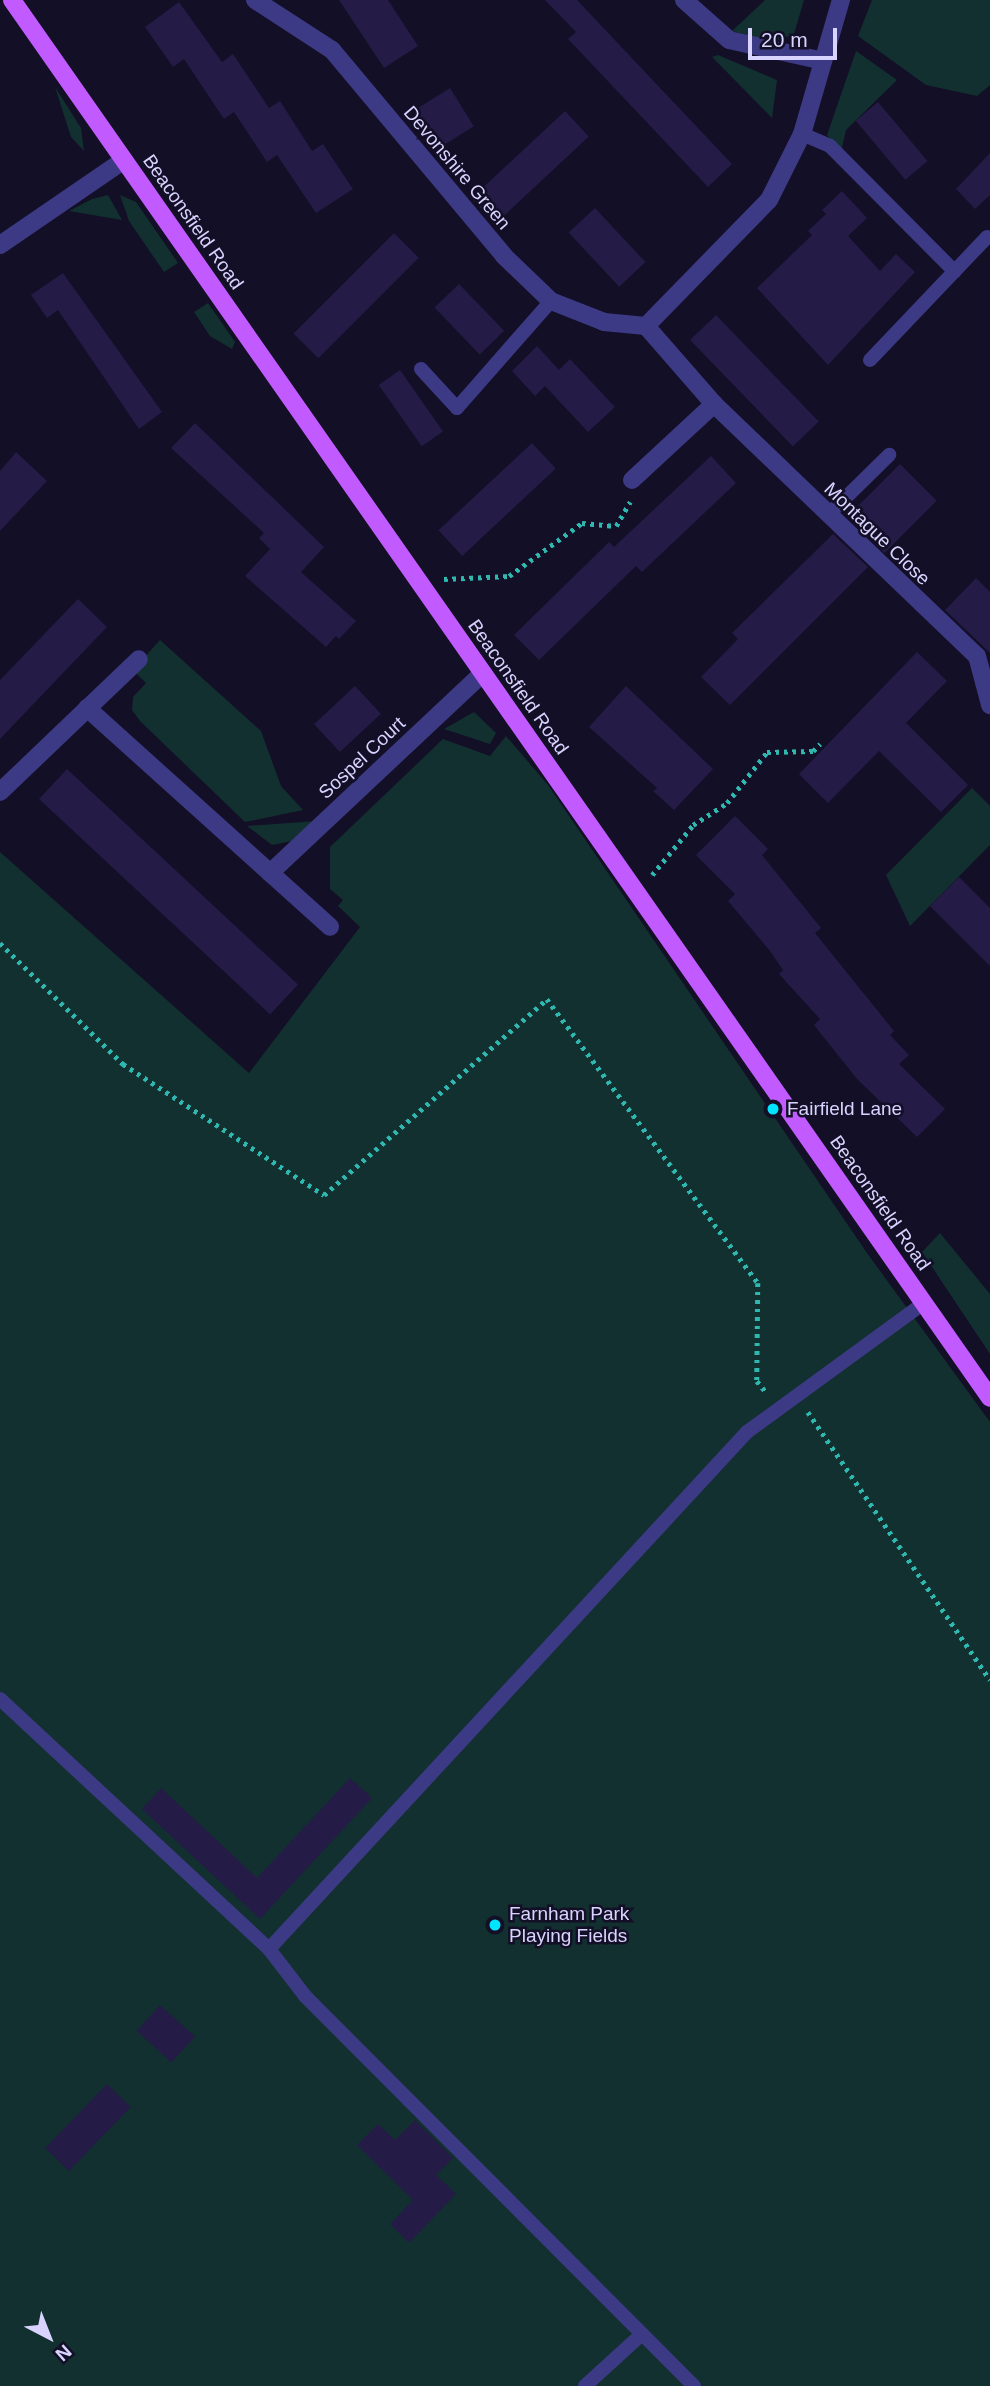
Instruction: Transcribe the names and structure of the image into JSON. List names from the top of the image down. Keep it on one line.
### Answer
{"streets":{"main road":["Beaconsfield Road"],"street":["Devonshire Green","Montague Close","Sospel Court"]},"crossings":[["Beaconsfield Road","Sospel Court"]],"places":["Fairfield Lane","Farnham Park Playing Fields"],"scale_bar":"20 m","north":"bottom right"}
